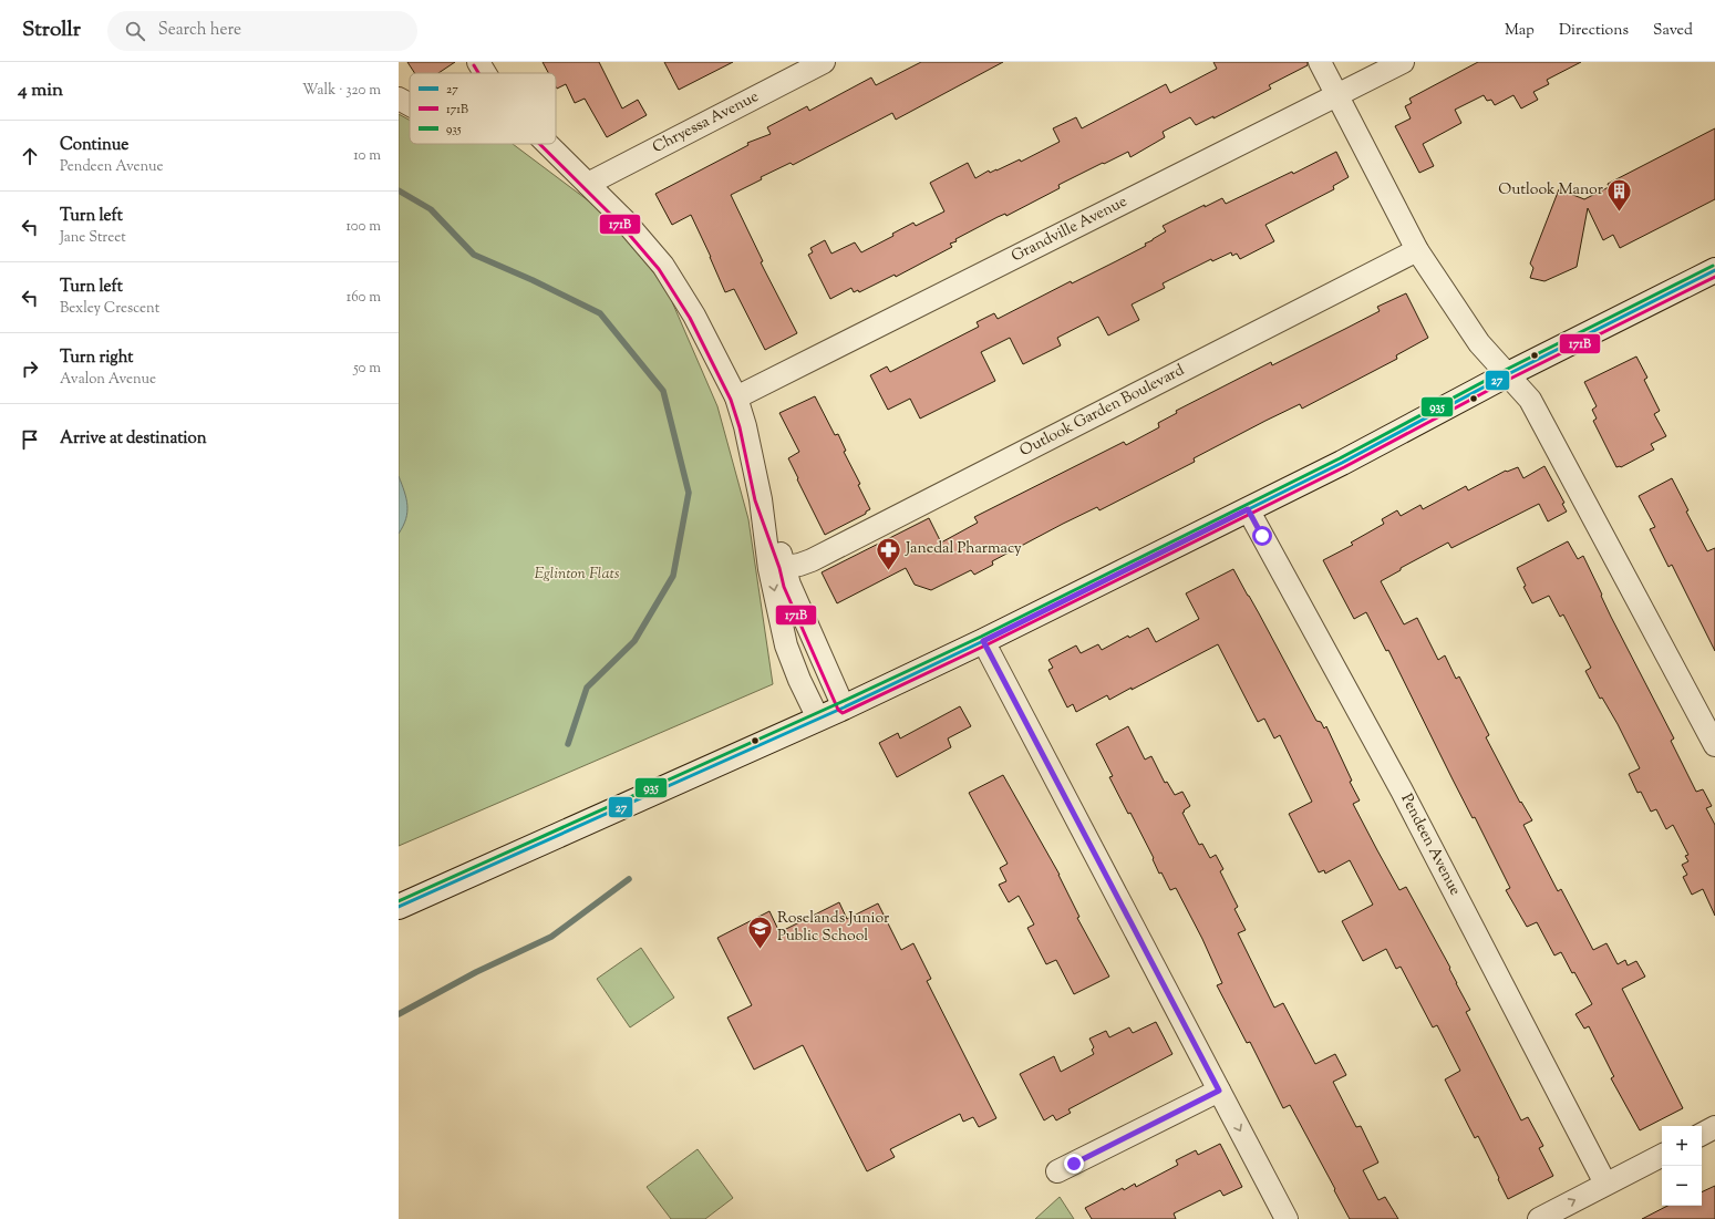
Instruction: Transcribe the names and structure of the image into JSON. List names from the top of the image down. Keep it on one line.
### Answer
{"streets":{"street":["Chryessa Avenue","Grandville Avenue","Outlook Garden Boulevard","Pendeen Avenue"]},"parks":["Eglinton Flats"],"places":{"building":["Outlook Manor"],"pharmacy":["Janedal Pharmacy"],"school or university":["Roselands Junior Public School"]},"lines":["transit line 171B","transit line 935","transit line 27"],"legend":["27","171B","935"],"page":{"header":"Strollr","search":"Search here","nav":["Map","Directions","Saved"],"heading":["4 min","Walk · 320 m"],"list":[["Continue","Pendeen Avenue","10 m"],["Turn left","Jane Street","100 m"],["Turn left","Bexley Crescent","160 m"],["Turn right","Avalon Avenue","50 m"],"Arrive at destination"],"map_buttons":["+","−"]}}
